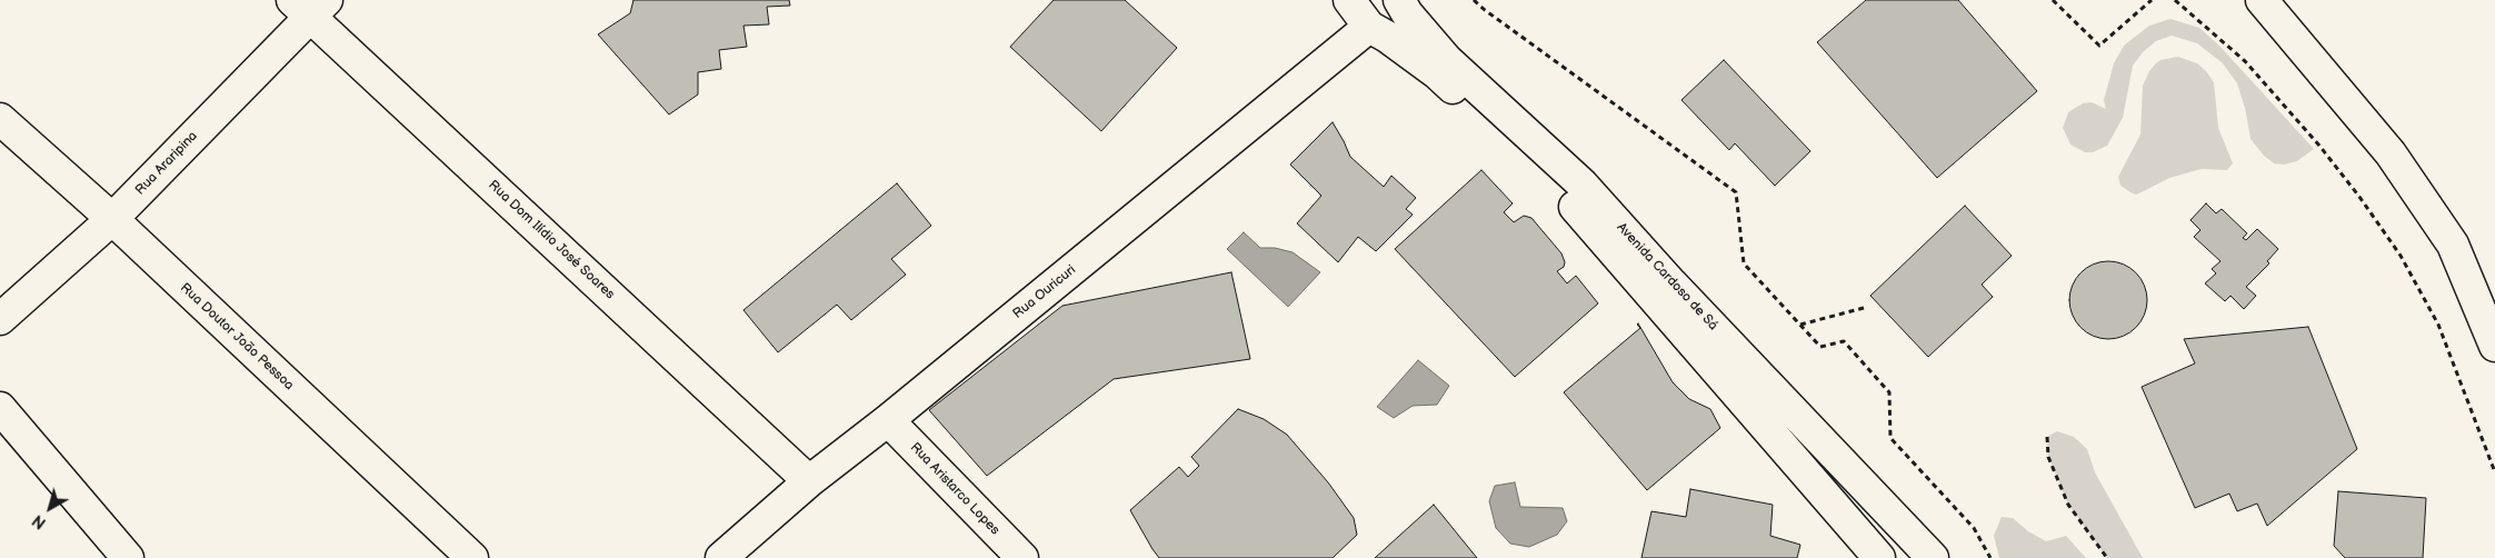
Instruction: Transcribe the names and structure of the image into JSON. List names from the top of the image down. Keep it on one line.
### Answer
{"streets":{"main road":["Rua Araripina","Rua Dom Ilídio José Soares","Avenida Cardoso de Sá","Rua Ouricuri","Rua Doutor João Pessoa","Rua Aristarco Lopes"]},"crossings":[["Rua Araripina","Rua Dom Ilídio José Soares"],["Rua Araripina","Rua Doutor João Pessoa"],["Rua Dom Ilídio José Soares","Rua Ouricuri"],["Avenida Cardoso de Sá","Rua Ouricuri"],["Rua Ouricuri","Rua Aristarco Lopes"]],"north":"bottom left"}
